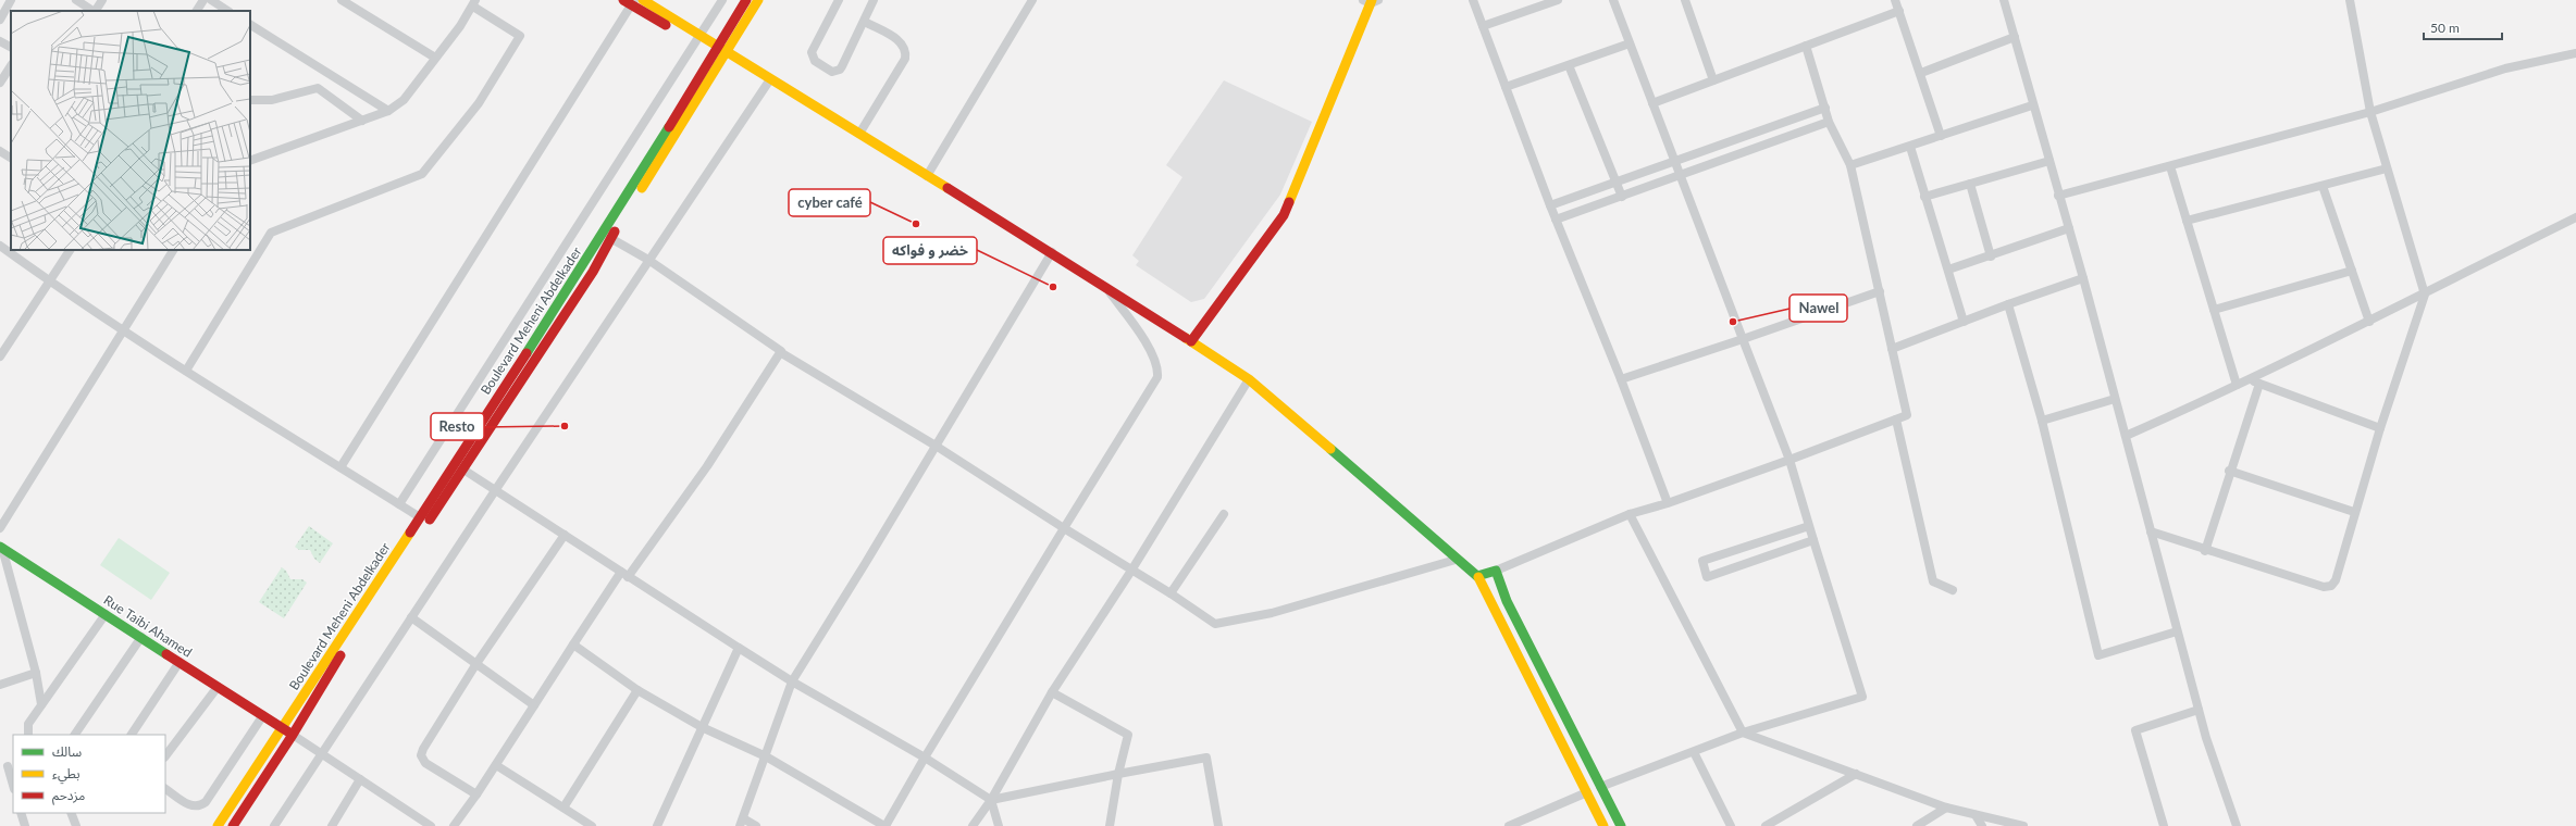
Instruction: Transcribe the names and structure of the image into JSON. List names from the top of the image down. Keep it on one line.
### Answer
{"streets":{"main road":["Boulevard Meheni Abdelkader","Rue Taibi Ahamed"]},"crossings":[["Boulevard Meheni Abdelkader","Rue Taibi Ahamed"]],"places":["cyber café","خضر و فواكه","Nawel","Resto"],"legend":["سالك","بطيء","مزدحم"],"scale_bar":"50 m"}
